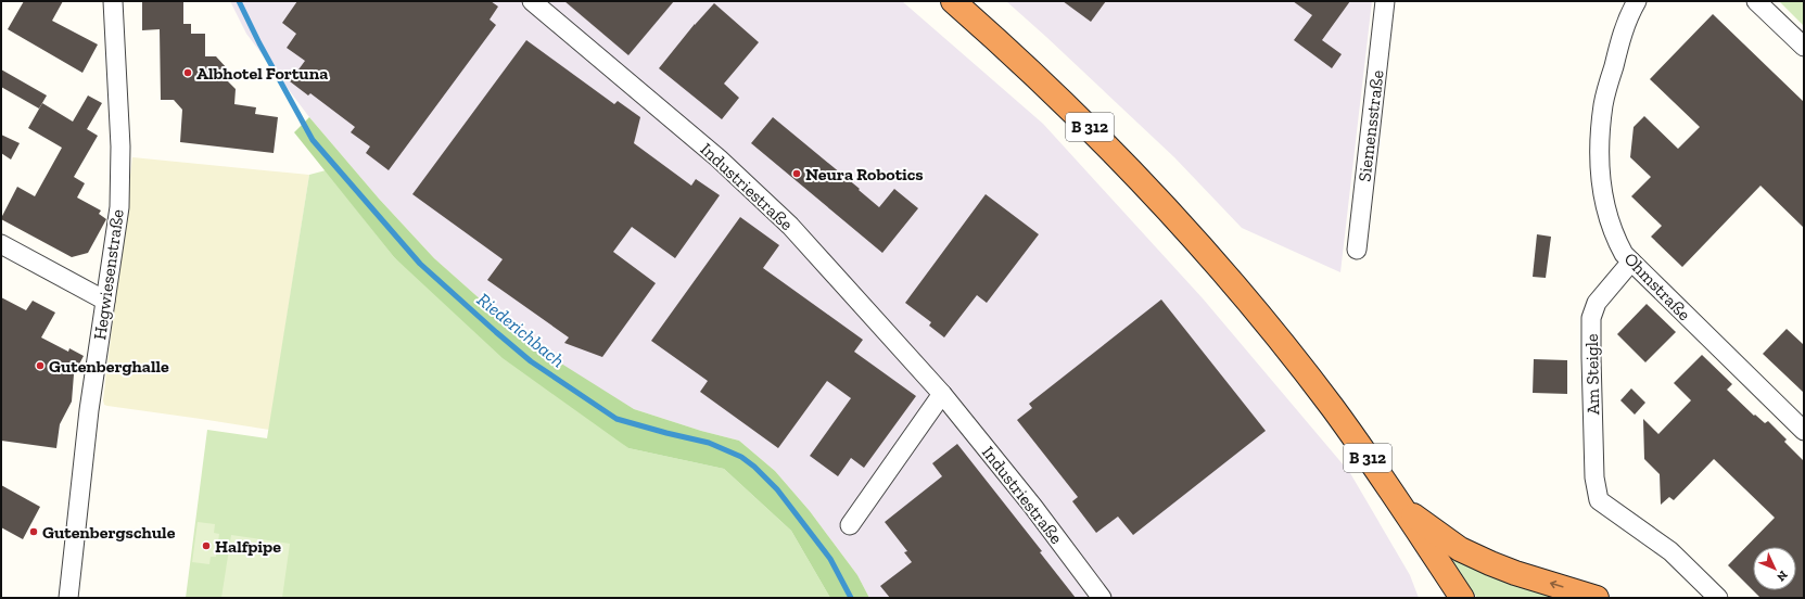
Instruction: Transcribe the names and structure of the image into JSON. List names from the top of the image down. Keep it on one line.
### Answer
{"streets":{"highway":["B 312"],"street":["Siemensstraße","Industriestraße","Hegwiesenstraße","Ohmstraße","Am Steigle"]},"crossings":[["Ohmstraße","Am Steigle"]],"water":["Riederichbach"],"places":["Albhotel Fortuna","Neura Robotics","Gutenberghalle","Gutenbergschule","Halfpipe"],"north":"bottom right"}
